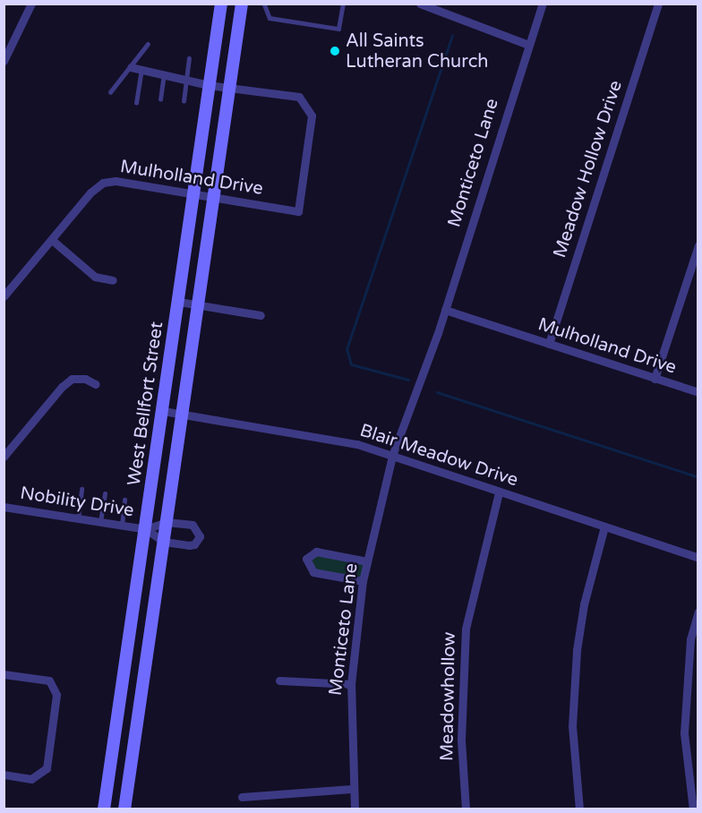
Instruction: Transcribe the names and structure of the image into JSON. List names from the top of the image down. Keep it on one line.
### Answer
{"streets":{"main road":["West Bellfort Street"],"street":["Monticeto Lane","Meadow Hollow Drive","Mulholland Drive","Blair Meadow Drive","Nobility Drive","Meadowhollow"]},"crossings":[["Monticeto Lane","Mulholland Drive"],["Monticeto Lane","Blair Meadow Drive"],["Meadow Hollow Drive","Mulholland Drive"],["Mulholland Drive","West Bellfort Street"],["West Bellfort Street","Blair Meadow Drive"],["West Bellfort Street","Nobility Drive"],["Blair Meadow Drive","Meadowhollow"]],"places":["All Saints Lutheran Church"]}
